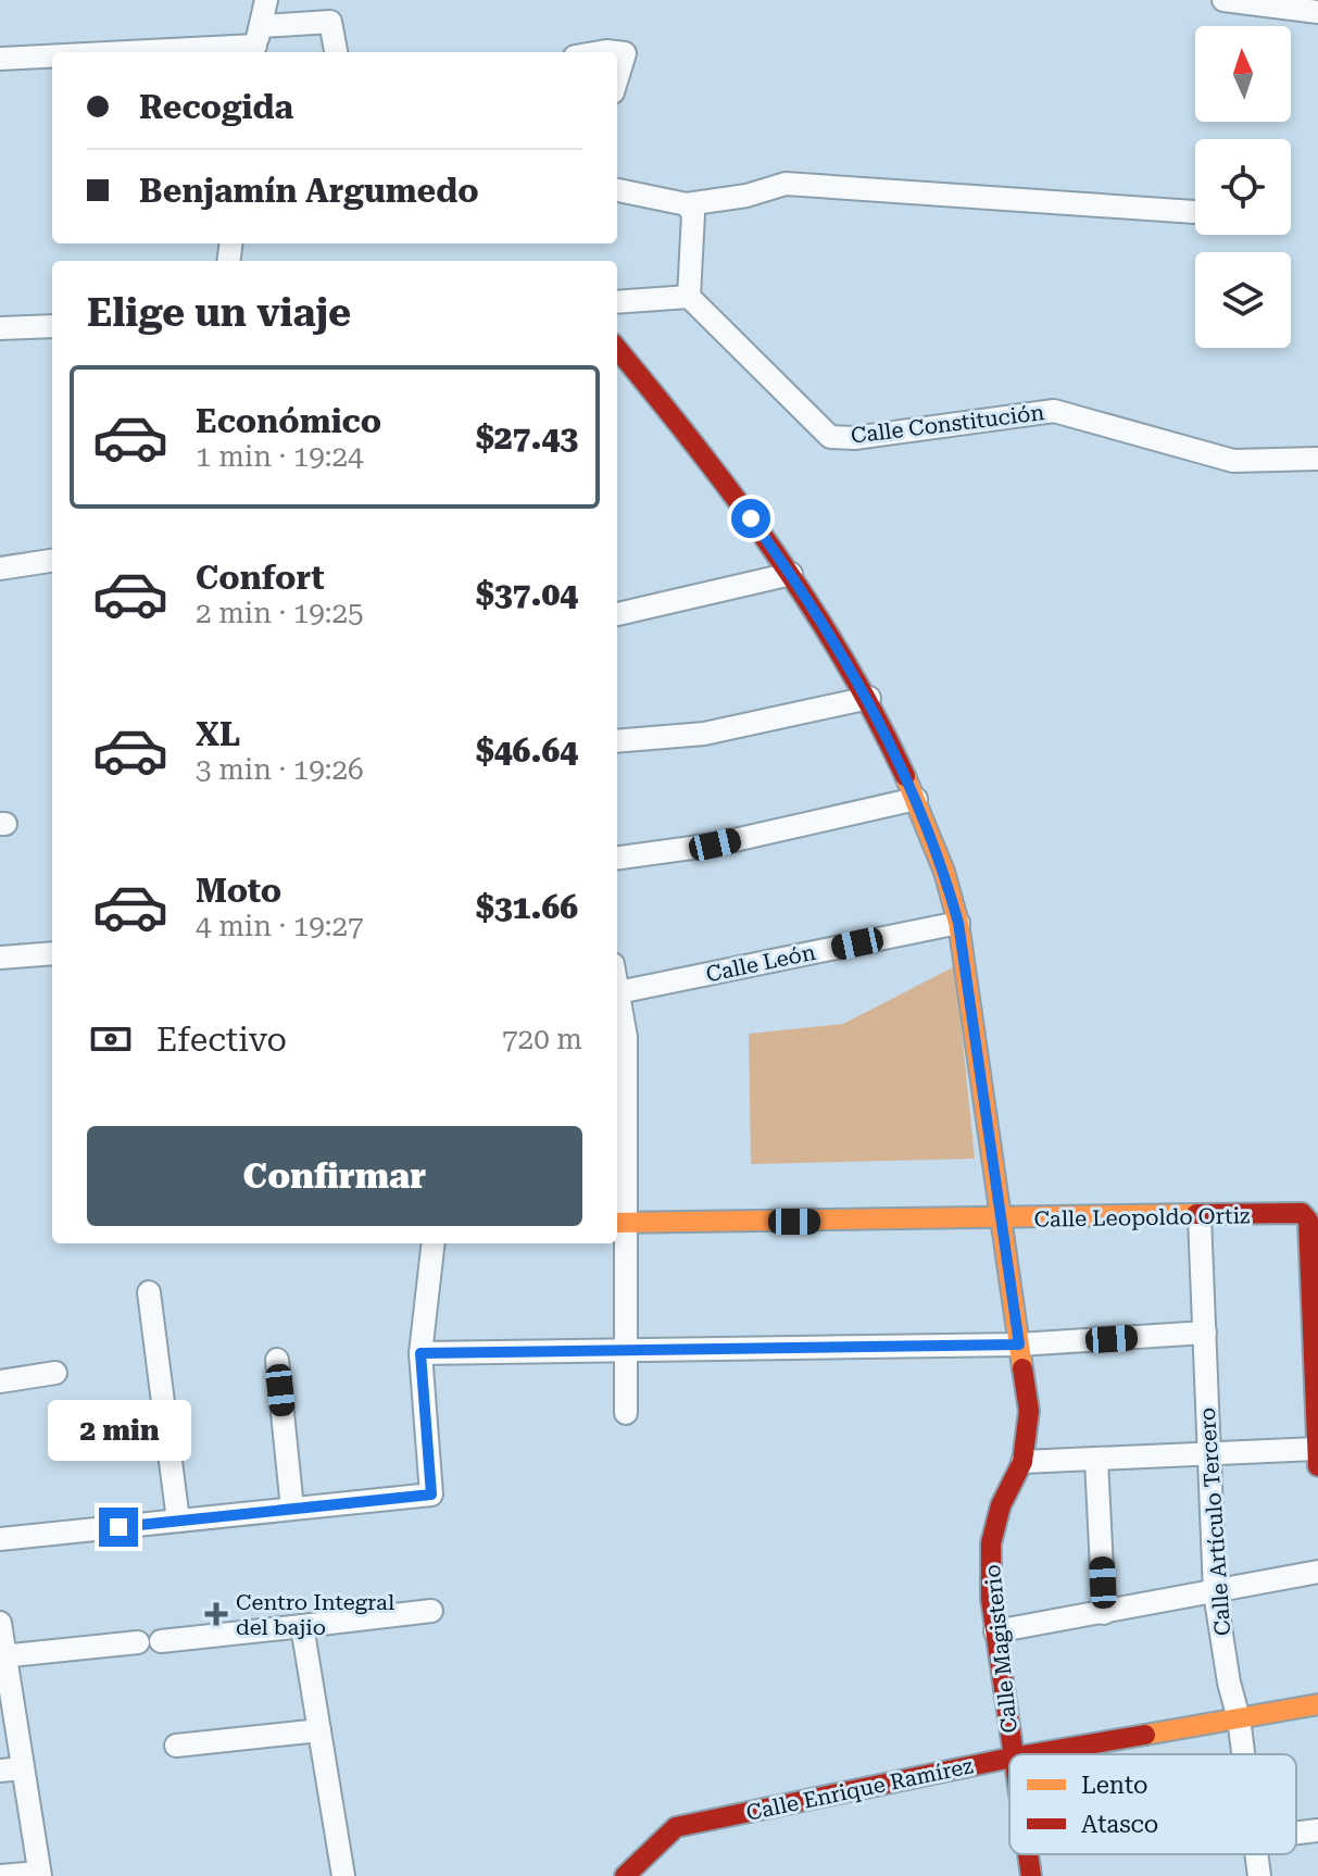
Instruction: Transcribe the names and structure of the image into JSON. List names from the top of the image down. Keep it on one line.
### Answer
{"streets":{"street":["Calle Constitución","Calle León","Calle Leopoldo Ortiz","Calle Artículo Tercero","Calle Magisterio","Calle Enrique Ramírez"]},"crossings":[["Calle León","Calle Magisterio"],["Calle Leopoldo Ortiz","Calle Artículo Tercero"],["Calle Leopoldo Ortiz","Calle Magisterio"],["Calle Artículo Tercero","Calle Enrique Ramírez"]],"places":{"health":["Centro Integral del bajio"]},"legend":["Lento","Atasco"],"north":"top","page":{"banner":["Recogida","Benjamín Argumedo"],"heading":"Elige un viaje","list":[{"name":"Económico","note":"1 min · 19:24","value":"$27.43"},{"name":"Confort","note":"2 min · 19:25","value":"$37.04"},{"name":"XL","note":"3 min · 19:26","value":"$46.64"},{"name":"Moto","note":"4 min · 19:27","value":"$31.66"}],"pay":["Efectivo","720 m"],"buttons":"Confirmar","bubble":"2 min"}}
